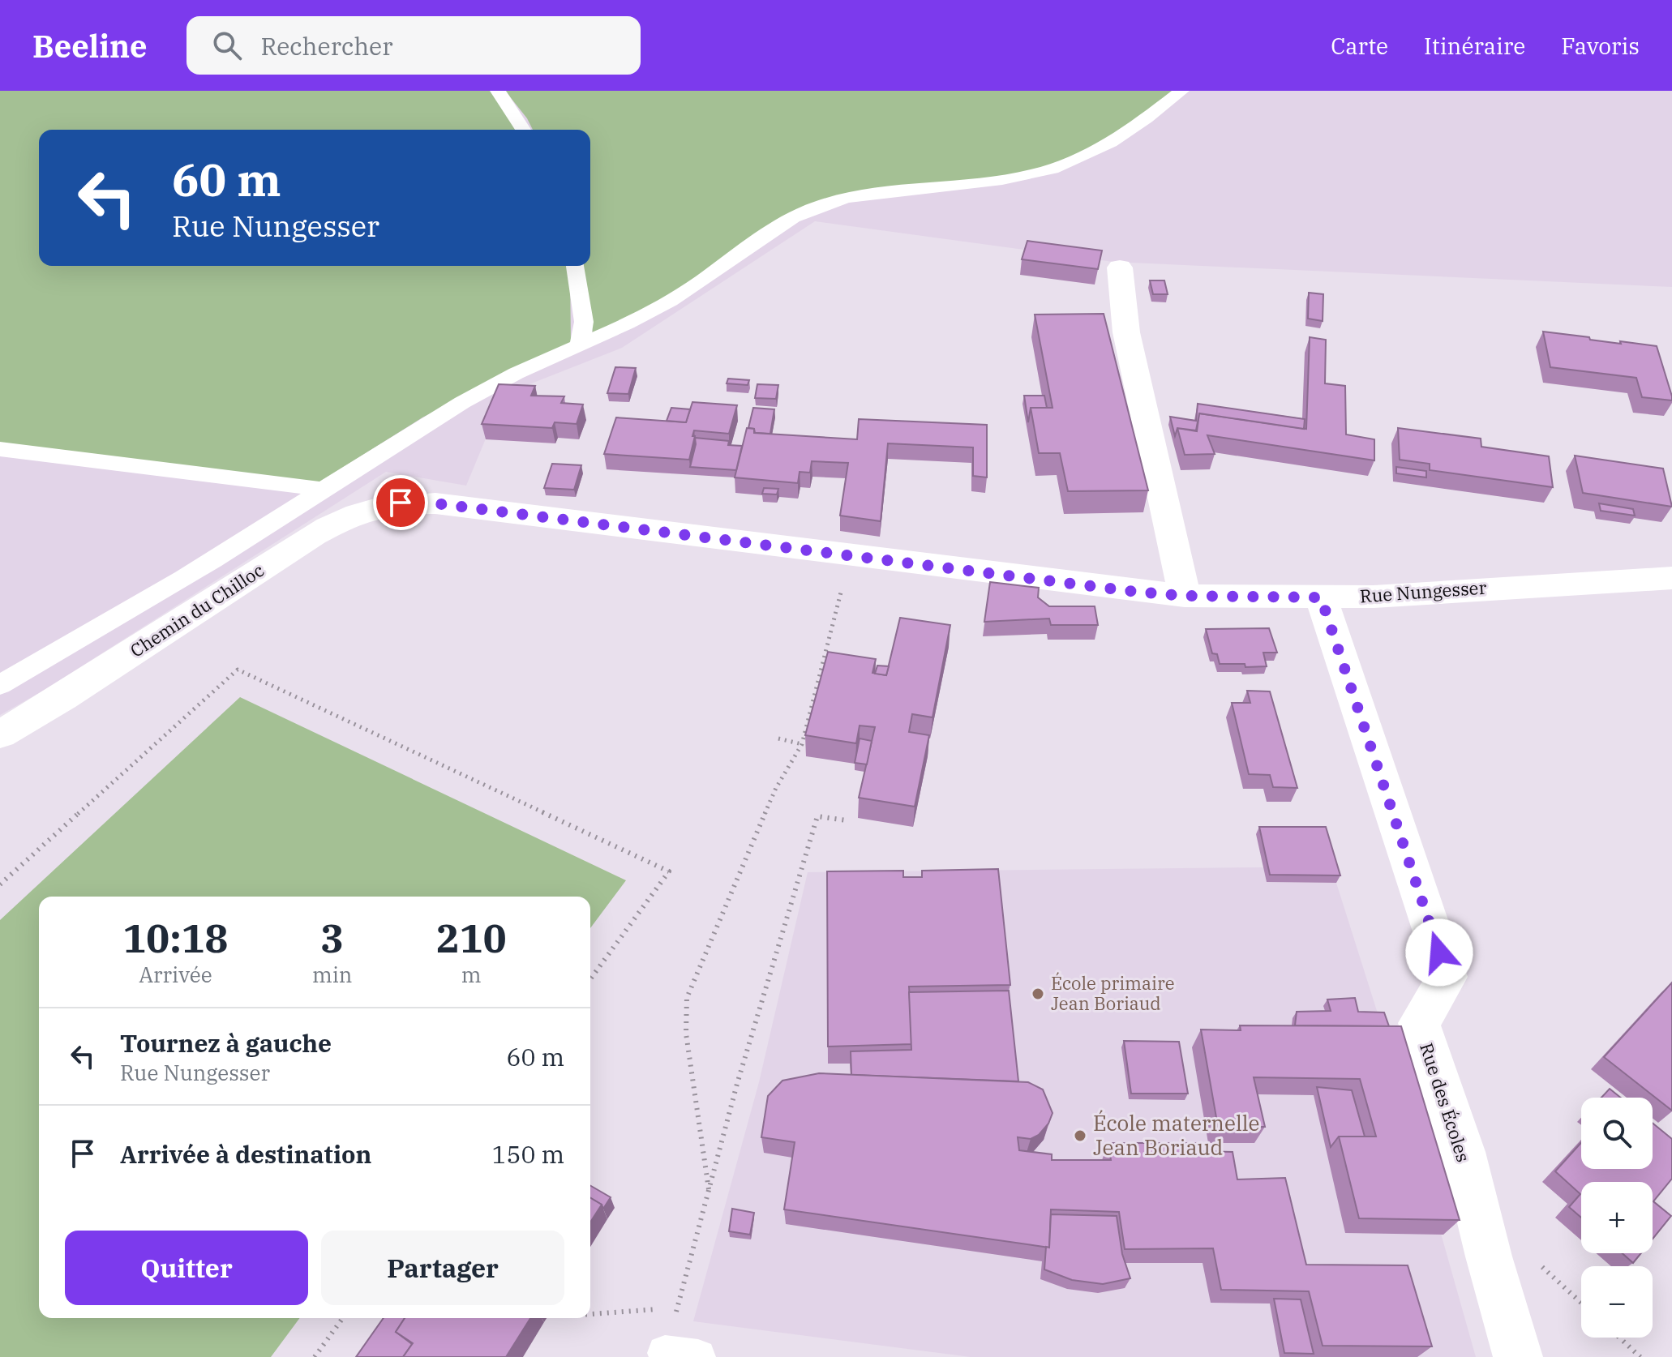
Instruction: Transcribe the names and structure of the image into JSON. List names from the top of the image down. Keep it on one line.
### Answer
{"streets":{"street":["Rue Nungesser","Chemin du Chilloc","Rue des Écoles"]},"crossings":[["Rue Nungesser","Chemin du Chilloc"],["Rue Nungesser","Rue des Écoles"]],"places":["École primaire Jean Boriaud","École maternelle Jean Boriaud"],"page":{"header":"Beeline","search":"Rechercher","nav":["Carte","Itinéraire","Favoris"],"turn":["60 m","Rue Nungesser"],"eta":["10:18","Arrivée","3","min","210","m"],"list":[{"name":"Tournez à gauche","note":"Rue Nungesser","value":"60 m"},{"name":"Arrivée à destination","value":"150 m"}],"map_buttons":["+","−"],"buttons":["Quitter","Partager"]}}
